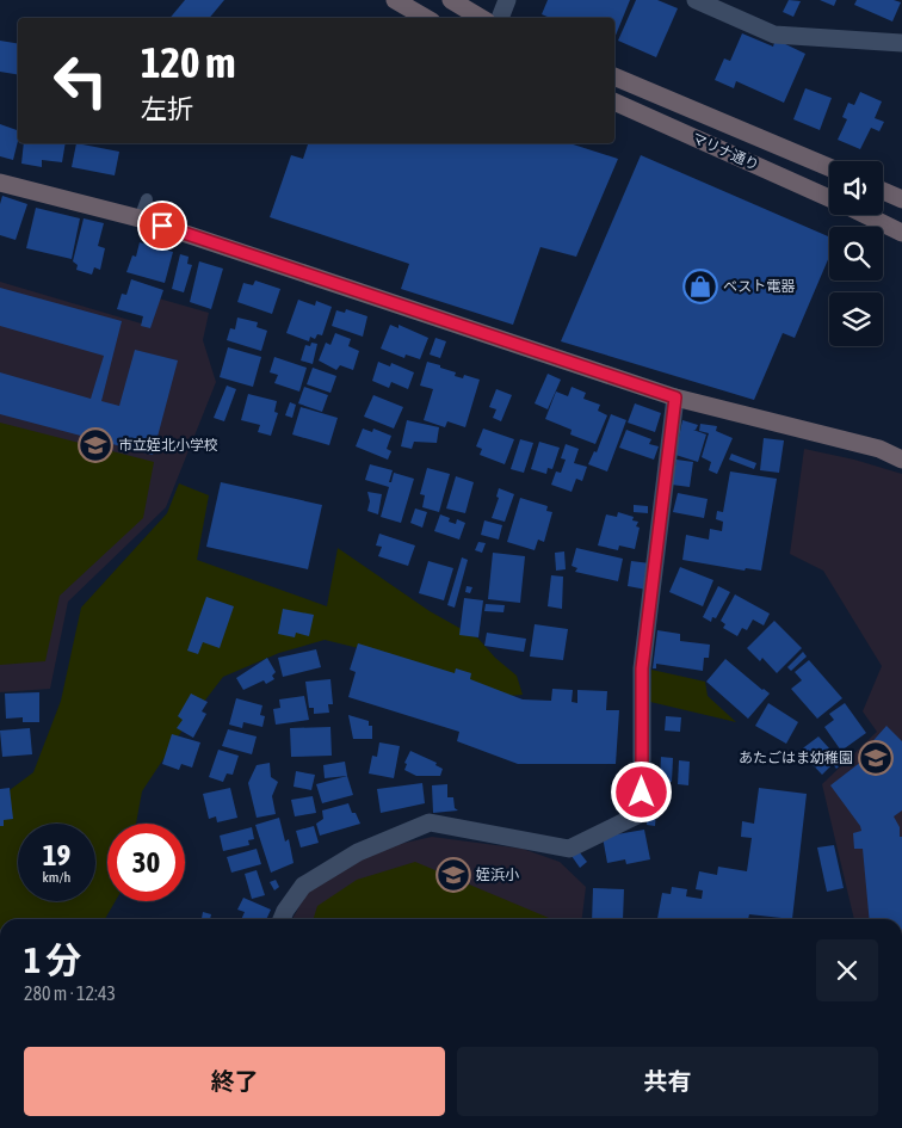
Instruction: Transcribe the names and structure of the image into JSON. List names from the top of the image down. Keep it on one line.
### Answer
{"streets":{"street":["マリナ通り"]},"places":{"shop":["ベスト電器"],"school or university":["市立姪北小学校","あたごはま幼稚園","姪浜小"]},"page":{"turn":["120 m","左折"],"speed":"19 km/h","limit":"30","heading":["1 分","280 m · 12:43"],"buttons":["終了","共有"]}}
